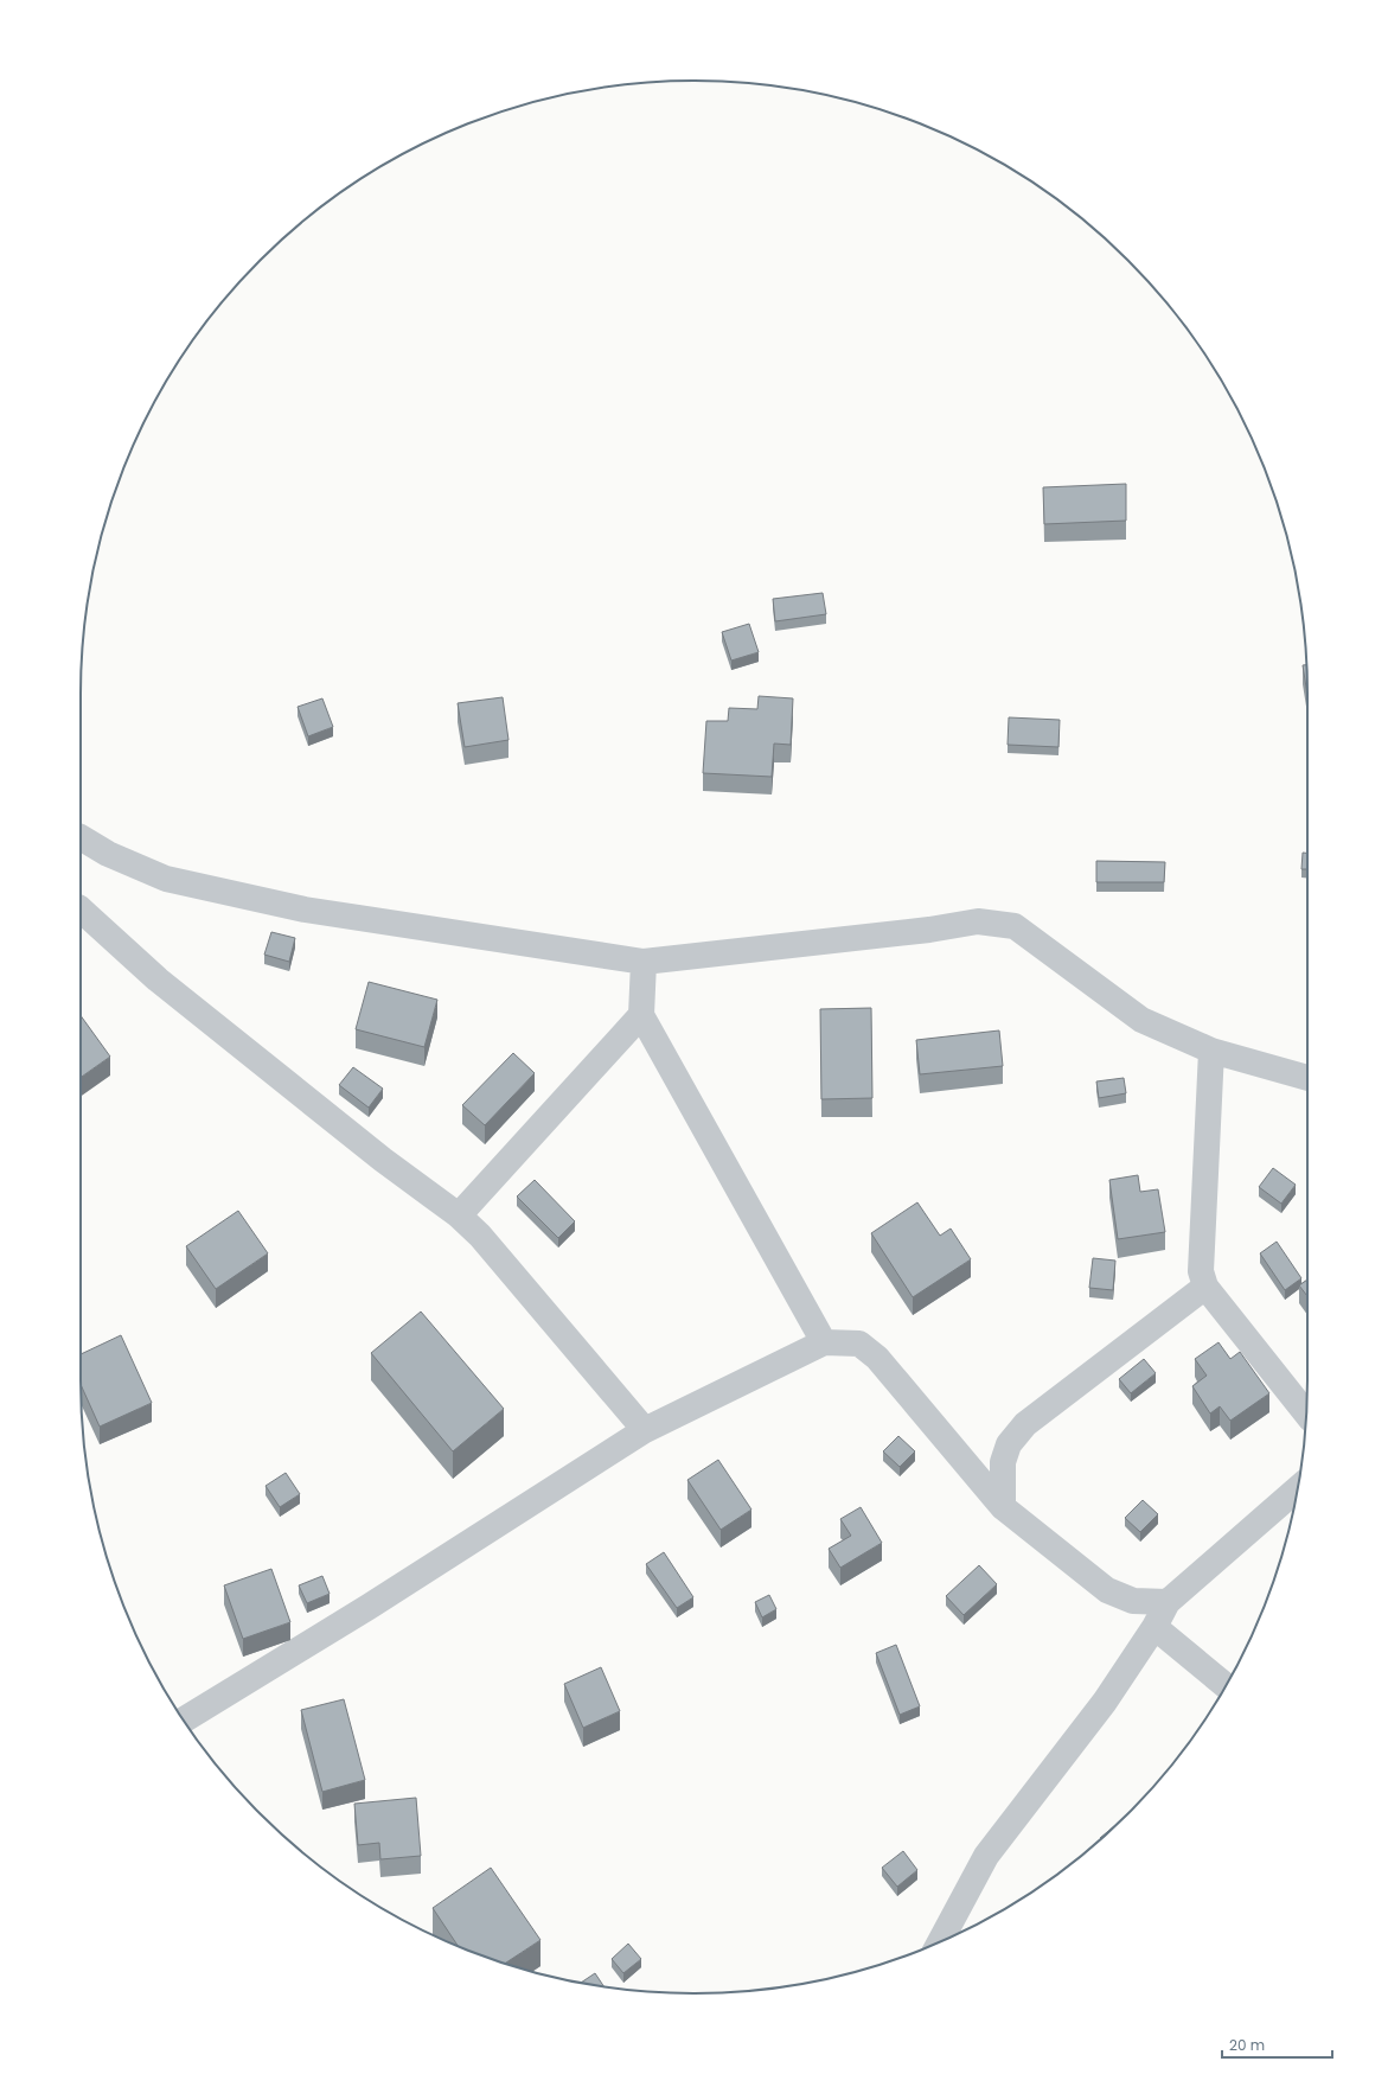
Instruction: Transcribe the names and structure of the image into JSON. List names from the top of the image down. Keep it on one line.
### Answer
{"scale_bar":"20 m"}
